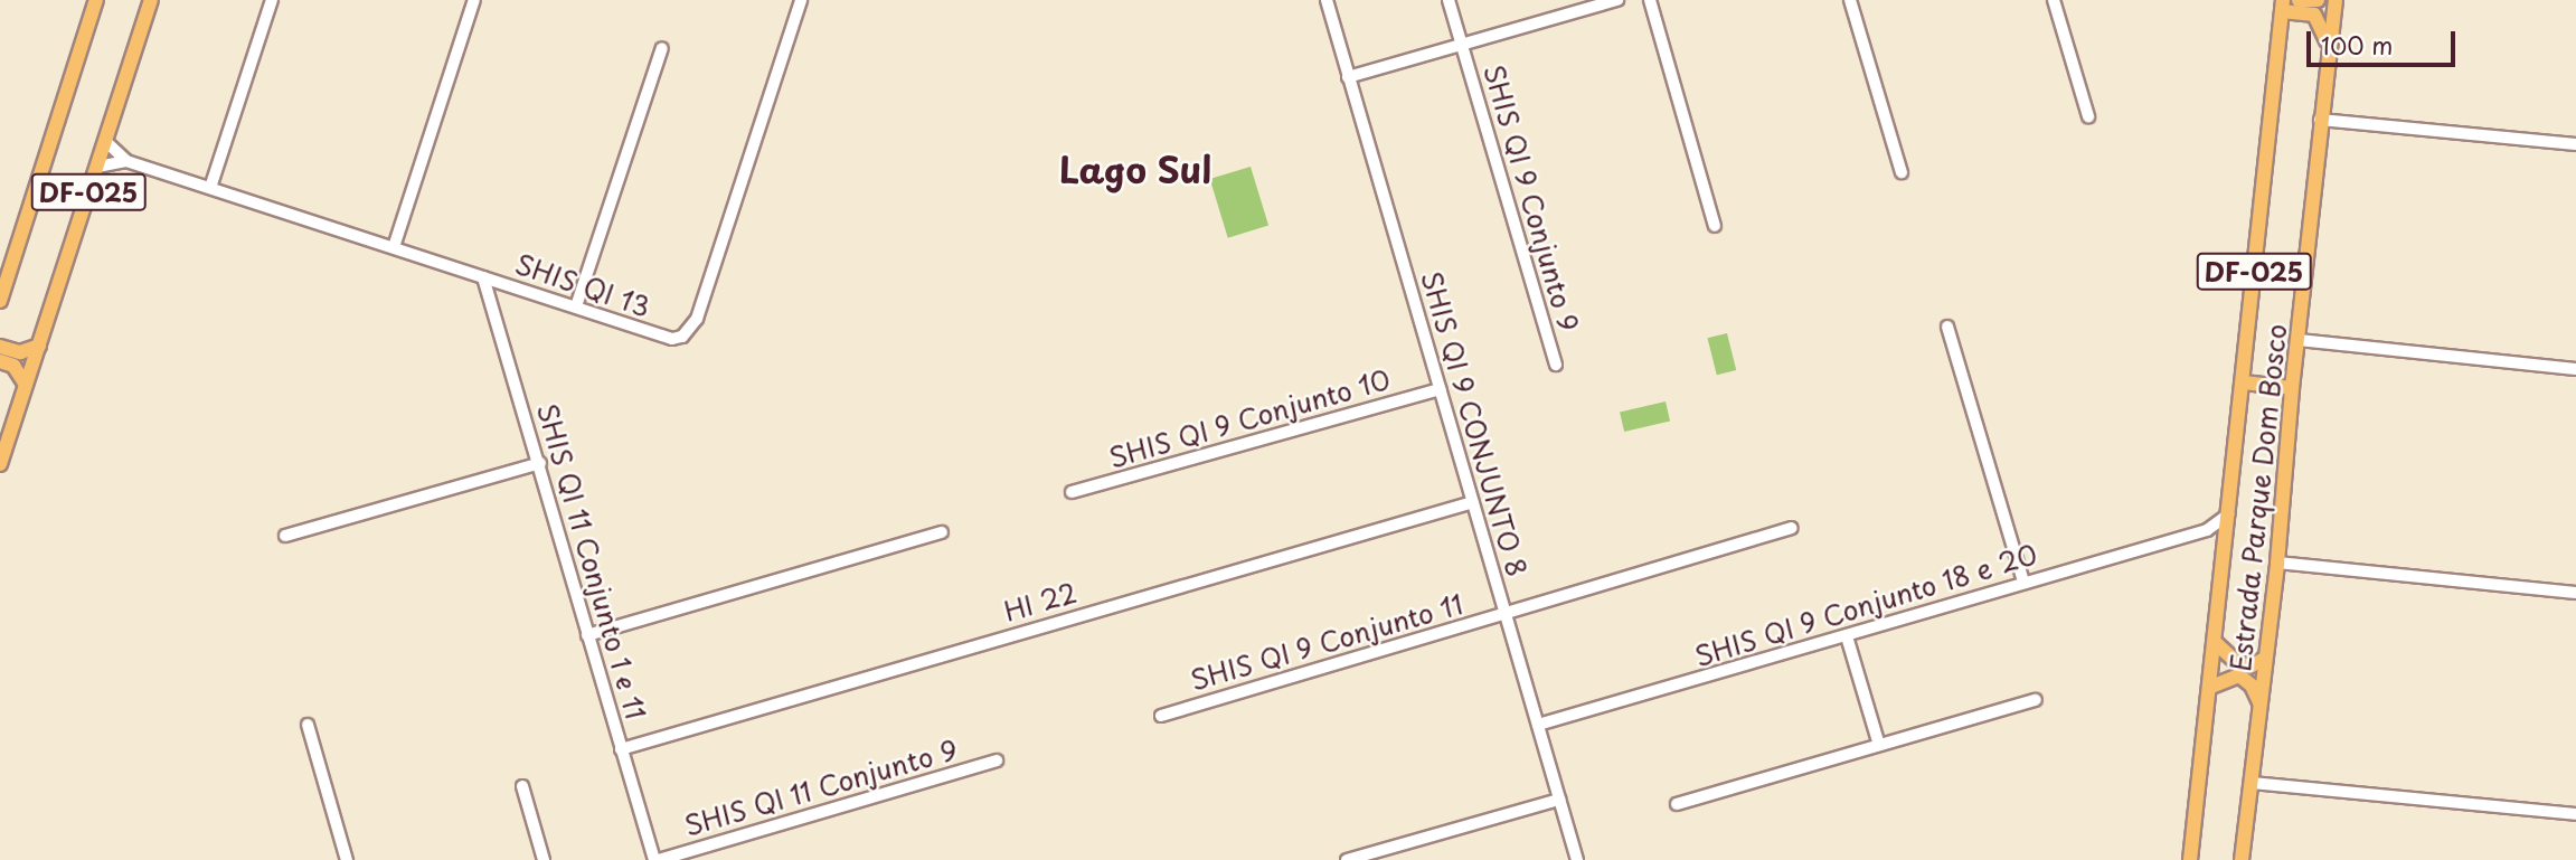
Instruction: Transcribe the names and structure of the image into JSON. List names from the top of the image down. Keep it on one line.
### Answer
{"streets":{"main road":["DF-025","Estrada Parque Dom Bosco"],"street":["SHIS QI 9 Conjunto 9","SHIS QI 13","SHIS QI 9 Conjunto 10","SHIS QI 9 CONJUNTO 8","SHIS QI 11 Conjunto 1 e 11","HI 22","SHIS QI 9 Conjunto 18 e 20","SHIS QI 9 Conjunto 11","SHIS QI 11 Conjunto 9"]},"crossings":[["DF-025","SHIS QI 13"],["SHIS QI 13","SHIS QI 11 Conjunto 1 e 11"],["SHIS QI 9 Conjunto 10","SHIS QI 9 CONJUNTO 8"],["SHIS QI 9 CONJUNTO 8","HI 22"],["SHIS QI 9 CONJUNTO 8","SHIS QI 9 Conjunto 18 e 20"],["SHIS QI 9 CONJUNTO 8","SHIS QI 9 Conjunto 11"],["Estrada Parque Dom Bosco","SHIS QI 9 Conjunto 18 e 20"],["SHIS QI 11 Conjunto 1 e 11","HI 22"],["SHIS QI 11 Conjunto 1 e 11","SHIS QI 11 Conjunto 9"]],"districts":["Lago Sul"],"scale_bar":"100 m"}
